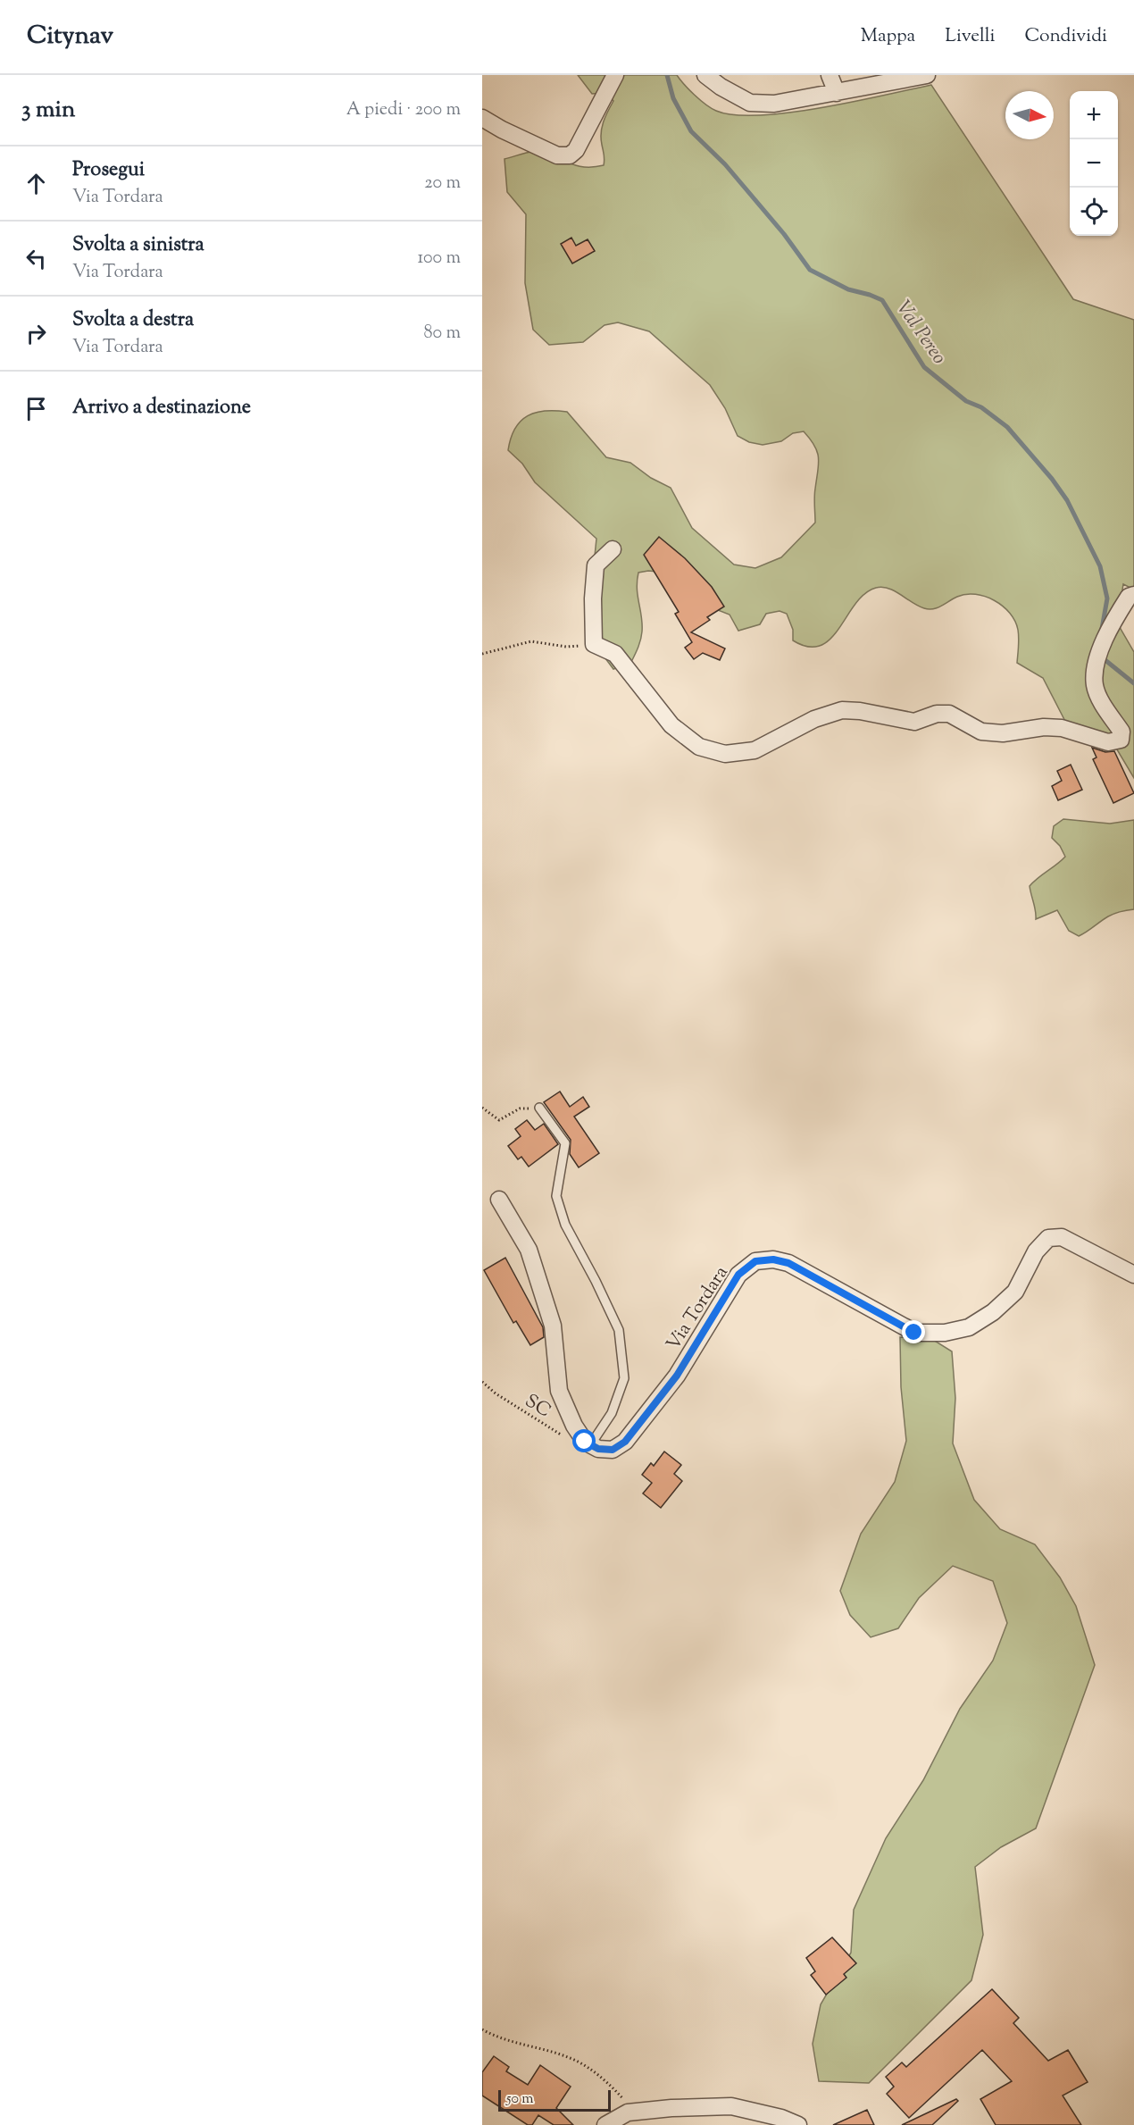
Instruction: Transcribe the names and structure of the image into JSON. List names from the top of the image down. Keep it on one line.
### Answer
{"streets":{"street":["Via Tordara"],"path":["SC"]},"crossings":[["Via Tordara","SC"]],"water":["Val Pereo"],"scale_bar":"50 m","north":"right","page":{"header":"Citynav","nav":["Mappa","Livelli","Condividi"],"heading":["3 min","A piedi · 200 m"],"map_buttons":["+","−"],"list":[["Prosegui","Via Tordara","20 m"],["Svolta a sinistra","Via Tordara","100 m"],["Svolta a destra","Via Tordara","80 m"],"Arrivo a destinazione"],"scale":"50 m"}}
